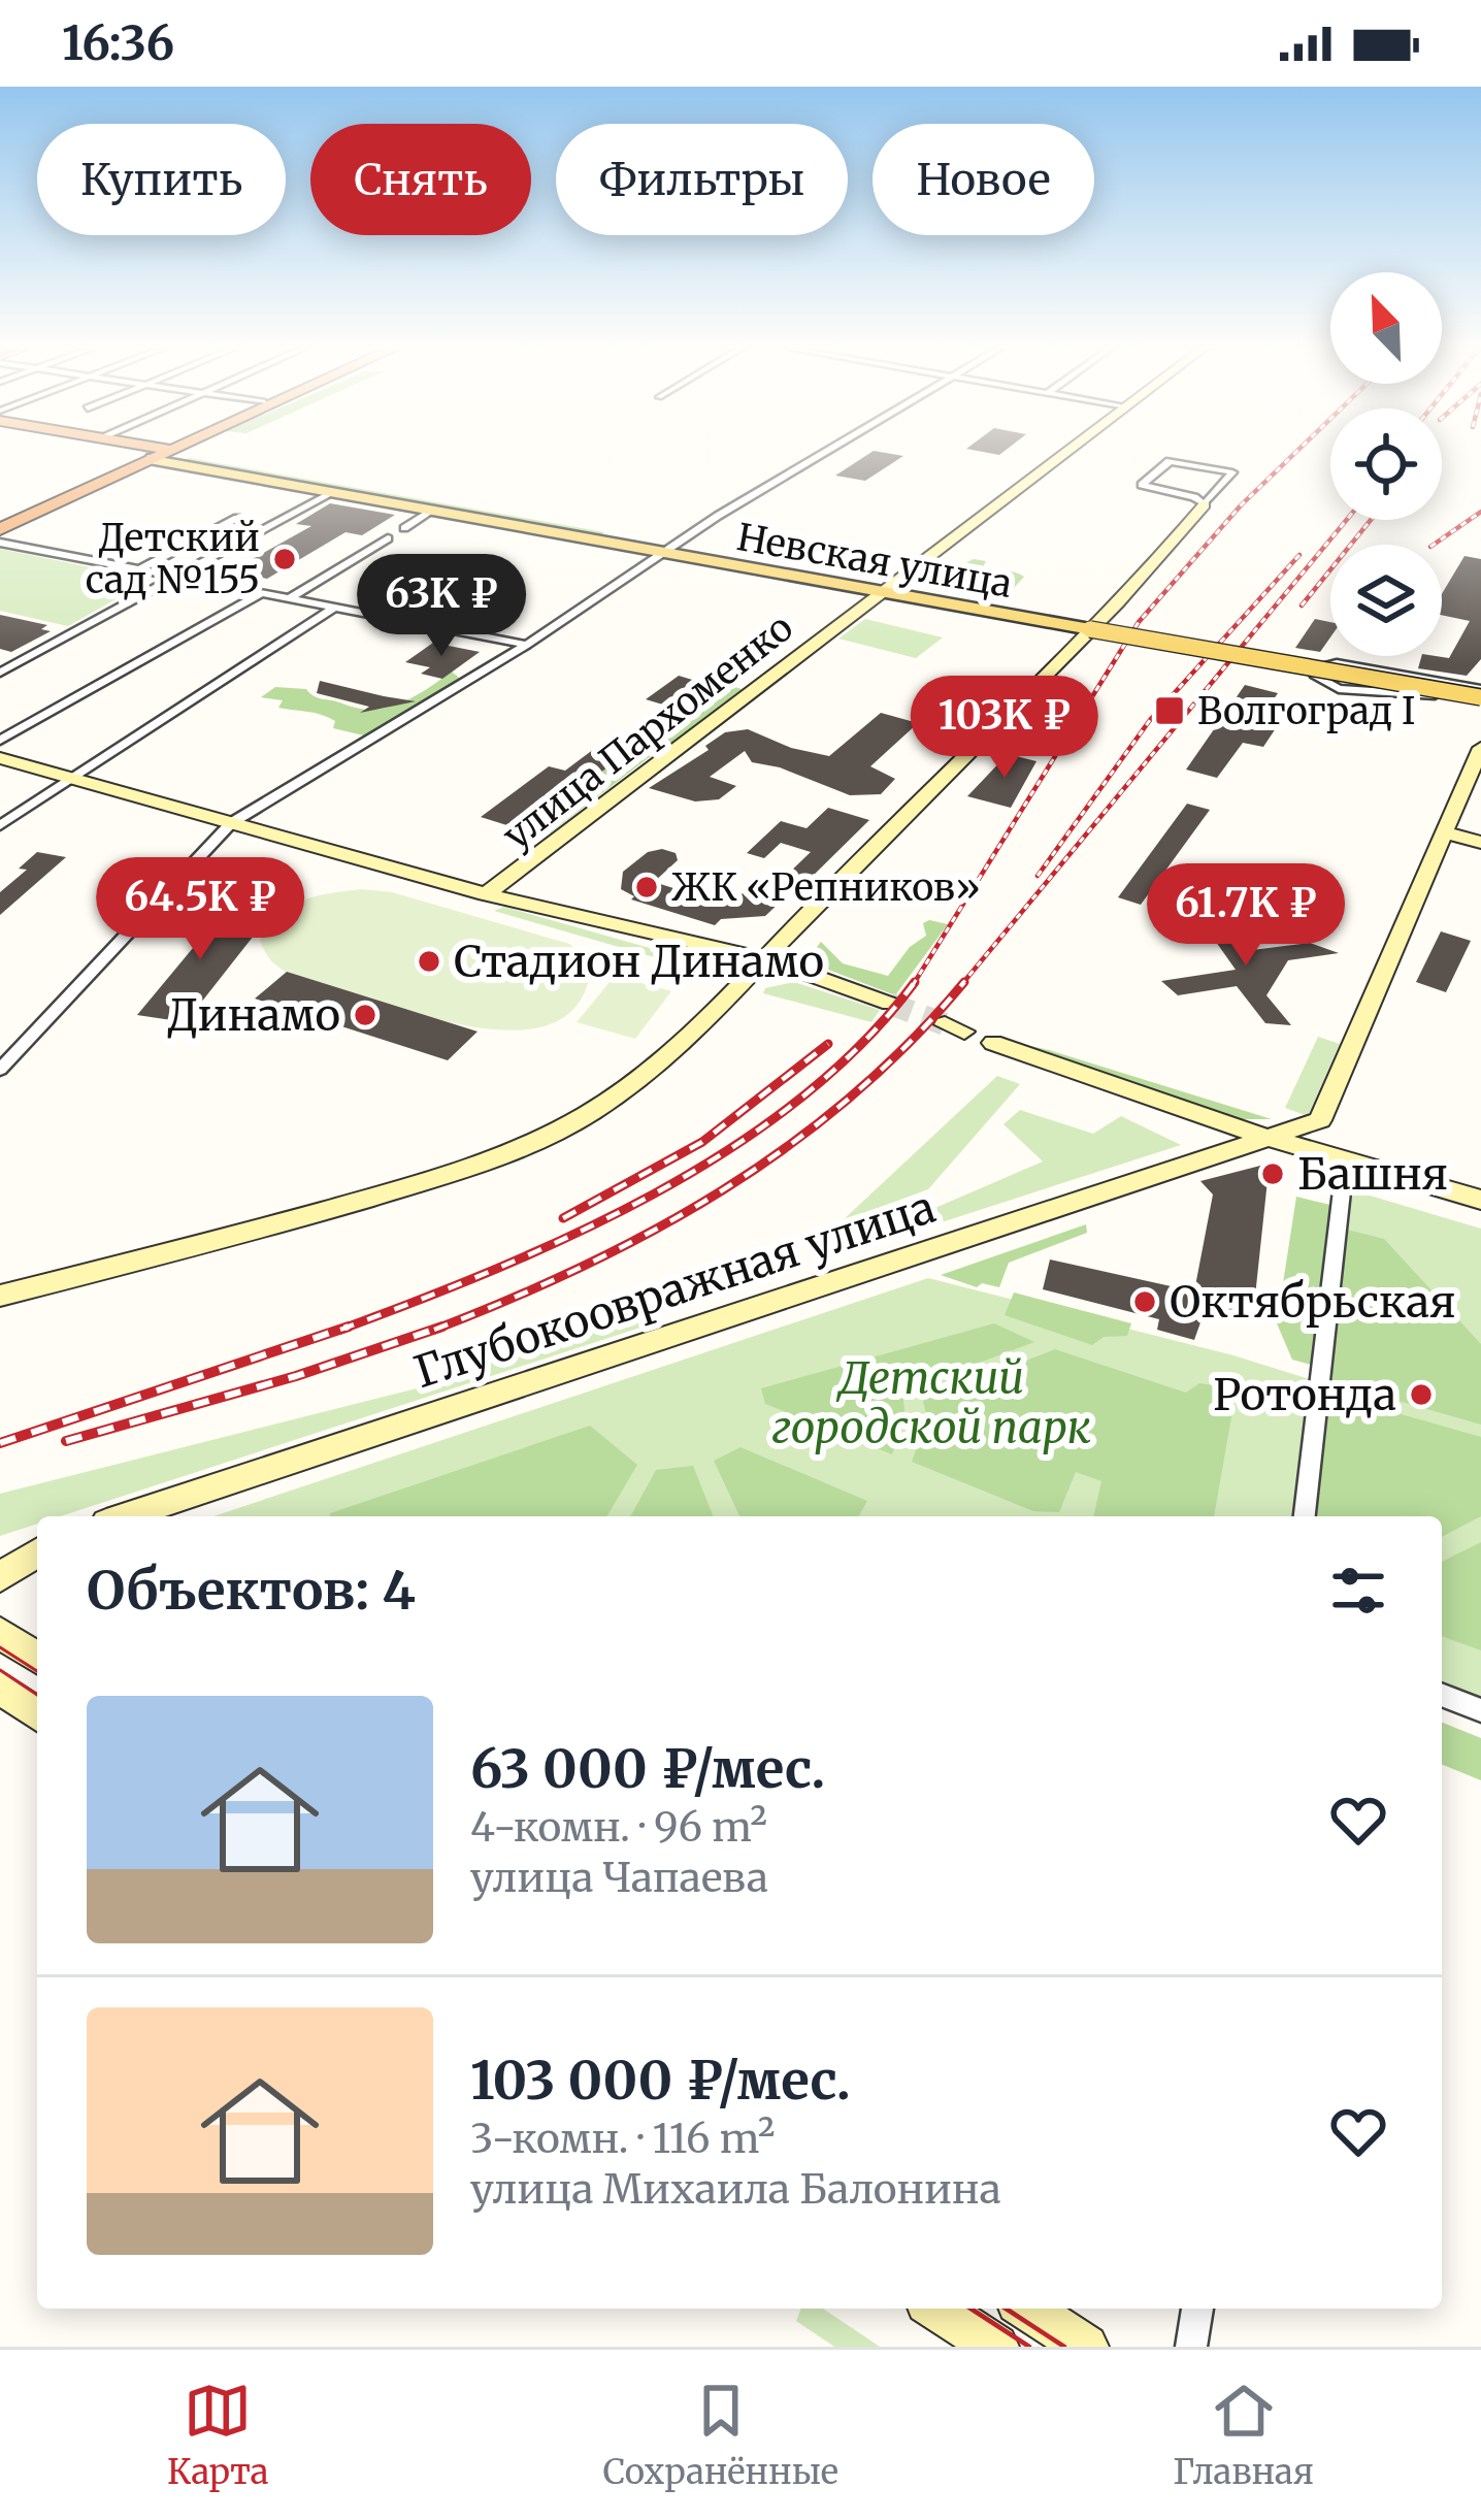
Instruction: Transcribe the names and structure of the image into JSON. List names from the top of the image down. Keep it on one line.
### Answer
{"streets":{"main road":["Невская улица","улица Пархоменко","Глубокоовражная улица"]},"crossings":[["Невская улица","улица Пархоменко"]],"parks":["Детский городской парк"],"places":{"other":["Детский сад №155","ЖК «Репников»","Стадион Динамо","Динамо","Башня","Октябрьская","Ротонда"],"transit":["Волгоград I"]},"north":"top left","page":{"status":"16:36","chip":["Купить","Снять","Фильтры","Новое"],"price":["63K ₽","103K ₽","64.5K ₽","61.7K ₽"],"heading":"Объектов: 4","list":[{"name":"63 000 ₽/мес.","note":"4-комн. · 96 m² · улица Чапаева"},{"name":"103 000 ₽/мес.","note":"3-комн. · 116 m² · улица Михаила Балонина"}],"tabs":["Карта","Сохранённые","Главная"]}}
